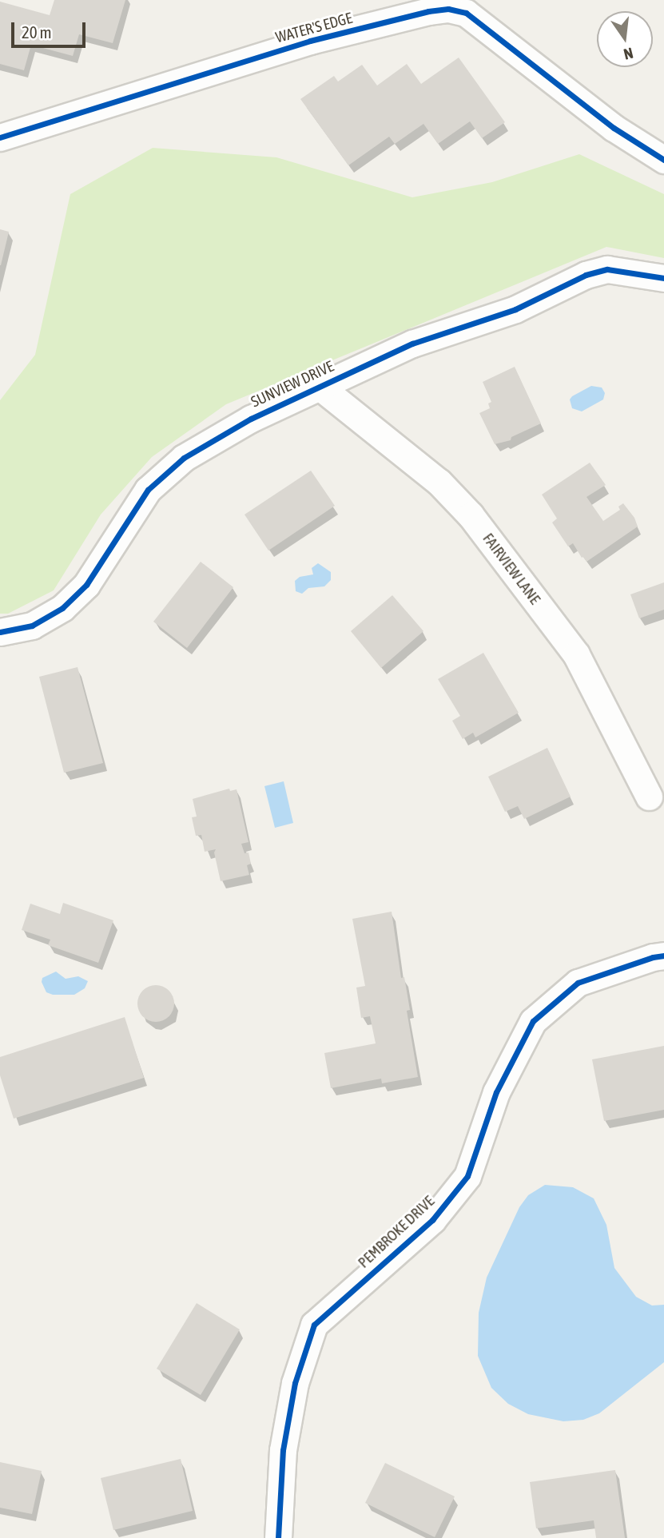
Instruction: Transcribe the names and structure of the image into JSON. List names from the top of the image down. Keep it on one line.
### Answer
{"streets":{"street":["WATER'S EDGE","SUNVIEW DRIVE","FAIRVIEW LANE","PEMBROKE DRIVE"]},"crossings":[["SUNVIEW DRIVE","FAIRVIEW LANE"]],"scale_bar":"20 m","north":"bottom"}
